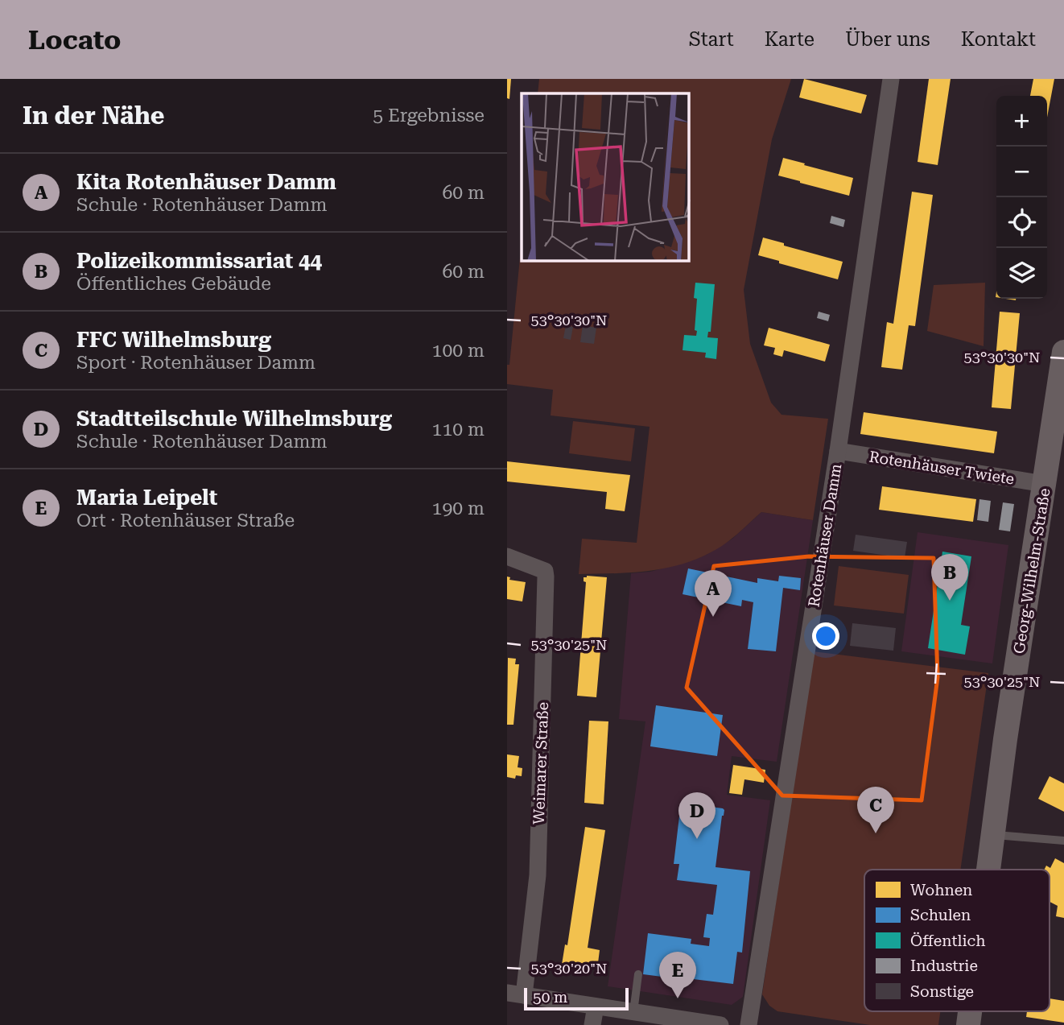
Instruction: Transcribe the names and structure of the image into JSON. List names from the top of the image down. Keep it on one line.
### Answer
{"streets":{"street":["Rotenhäuser Twiete","Rotenhäuser Damm","Georg-Wilhelm-Straße","Weimarer Straße"]},"crossings":[["Rotenhäuser Twiete","Rotenhäuser Damm"],["Rotenhäuser Twiete","Georg-Wilhelm-Straße"]],"legend":["Wohnen","Schulen","Öffentlich","Industrie","Sonstige"],"scale_bar":"50 m","page":{"header":"Locato","nav":["Start","Karte","Über uns","Kontakt"],"heading":["In der Nähe","5 Ergebnisse"],"map_buttons":["+","−"],"list":[{"mark":"A","name":"Kita Rotenhäuser Damm","note":"Schule · Rotenhäuser Damm","value":"60 m"},{"mark":"B","name":"Polizeikommissariat 44","note":"Öffentliches Gebäude","value":"60 m"},{"mark":"C","name":"FFC Wilhelmsburg","note":"Sport · Rotenhäuser Damm","value":"100 m"},{"mark":"D","name":"Stadtteilschule Wilhelmsburg","note":"Schule · Rotenhäuser Damm","value":"110 m"},{"mark":"E","name":"Maria Leipelt","note":"Ort · Rotenhäuser Straße","value":"190 m"}],"pins":["B","A","C","D","E"],"scale":"50 m"},"coordinates":["53°30'30\"N","53°30'25\"N","53°30'20\"N"]}
